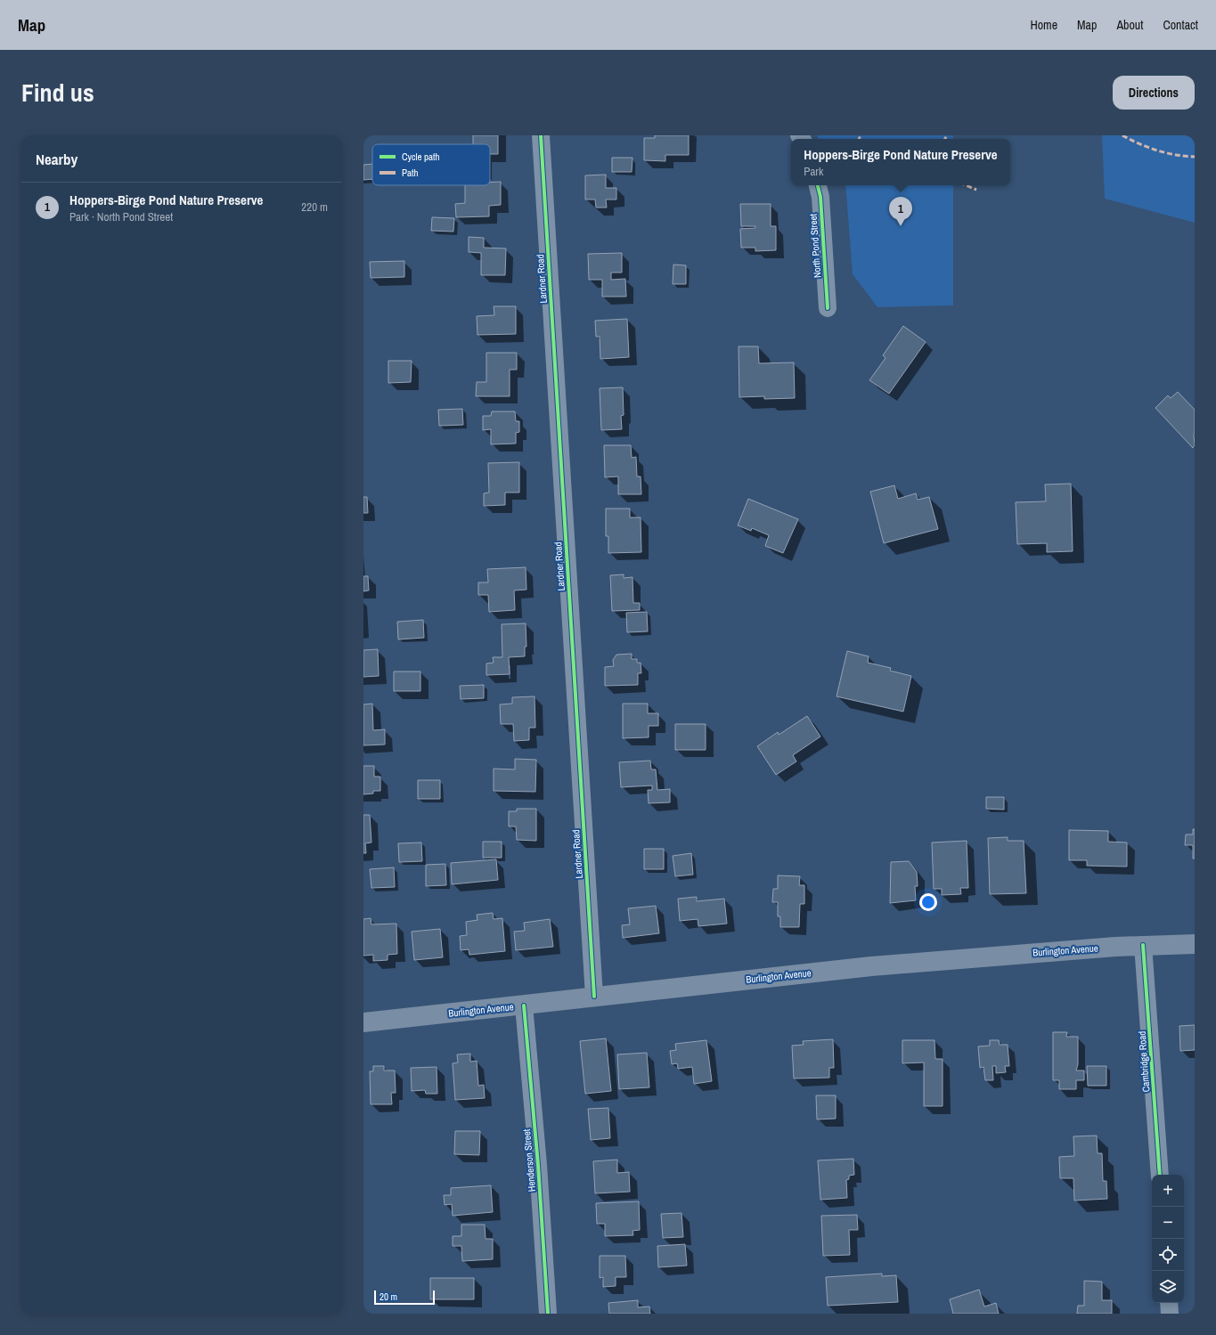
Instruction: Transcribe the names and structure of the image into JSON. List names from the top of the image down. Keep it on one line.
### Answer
{"streets":{"main road":["Burlington Avenue"],"street":["North Pond Street","Lardner Road","Cambridge Road","Henderson Street"]},"crossings":[["Lardner Road","Burlington Avenue"],["Burlington Avenue","Cambridge Road"],["Burlington Avenue","Henderson Street"]],"legend":["Cycle path","Path"],"scale_bar":"20 m","page":{"header":"Map","nav":["Home","Map","About","Contact"],"title":"Find us","buttons":"Directions","heading":"Nearby","popup":["Hoppers-Birge Pond Nature Preserve","Park"],"list":[{"mark":"1","name":"Hoppers-Birge Pond Nature Preserve","note":"Park · North Pond Street","value":"220 m"}],"pins":"1","map_buttons":["+","−"],"scale":"20 m"}}
